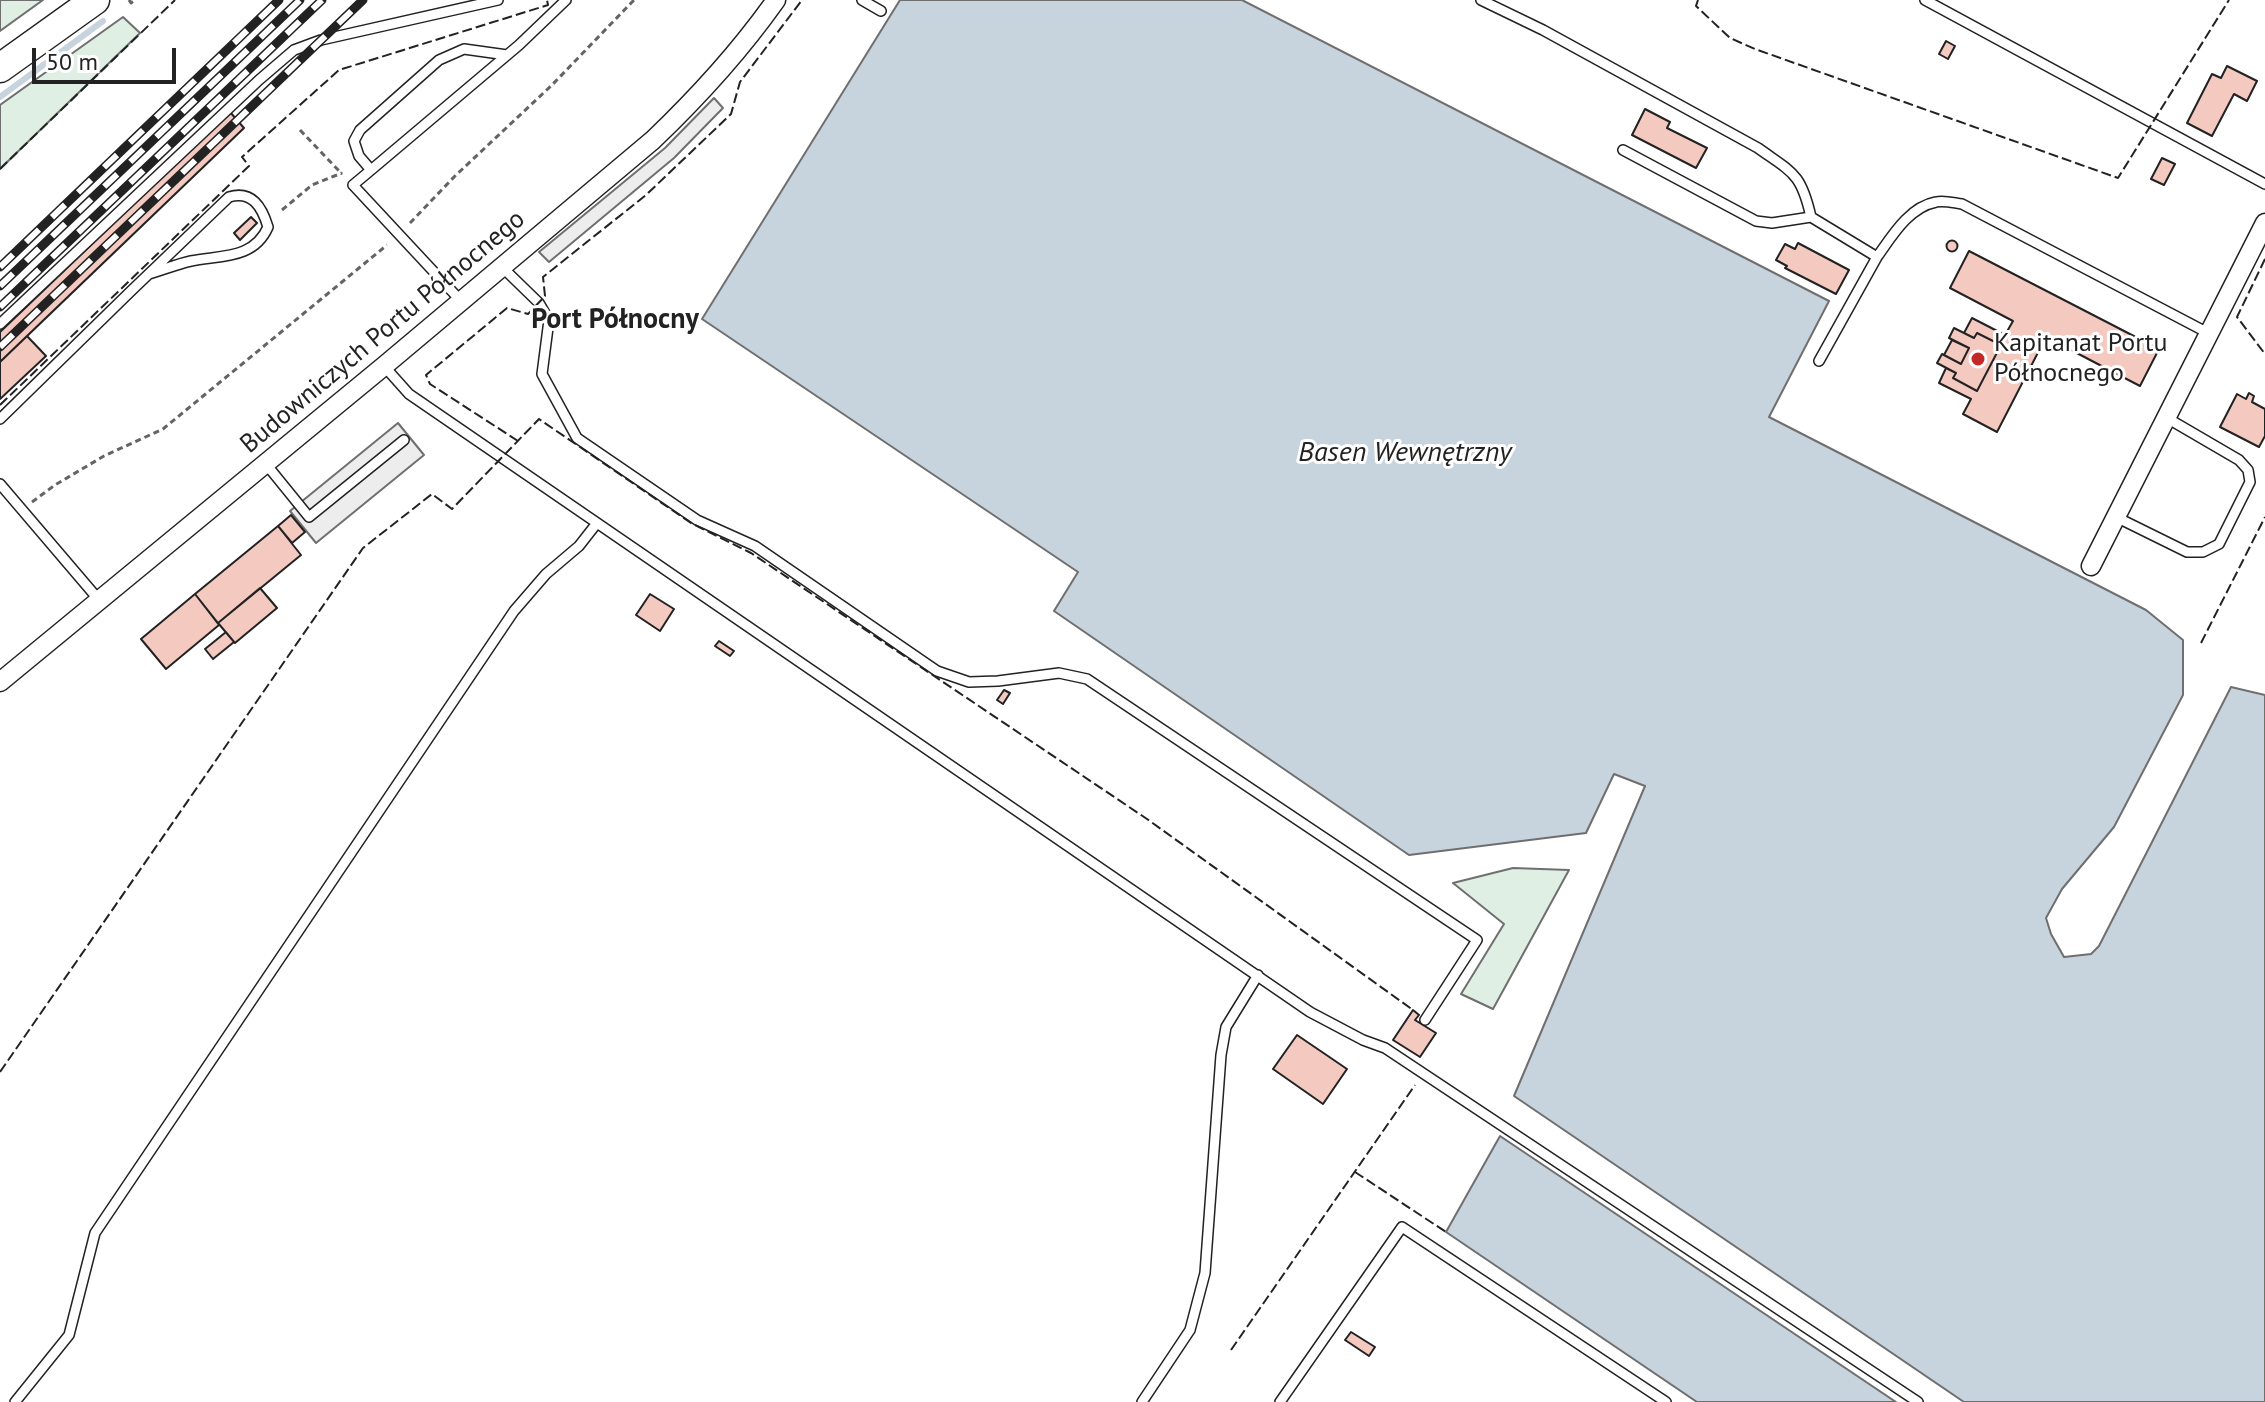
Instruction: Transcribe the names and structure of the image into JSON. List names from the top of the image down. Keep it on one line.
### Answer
{"streets":{"street":["Budowniczych Portu Północnego"]},"districts":["Port Północny"],"water":["Basen Wewnętrzny"],"places":["Kapitanat Portu Północnego"],"scale_bar":"50 m"}
